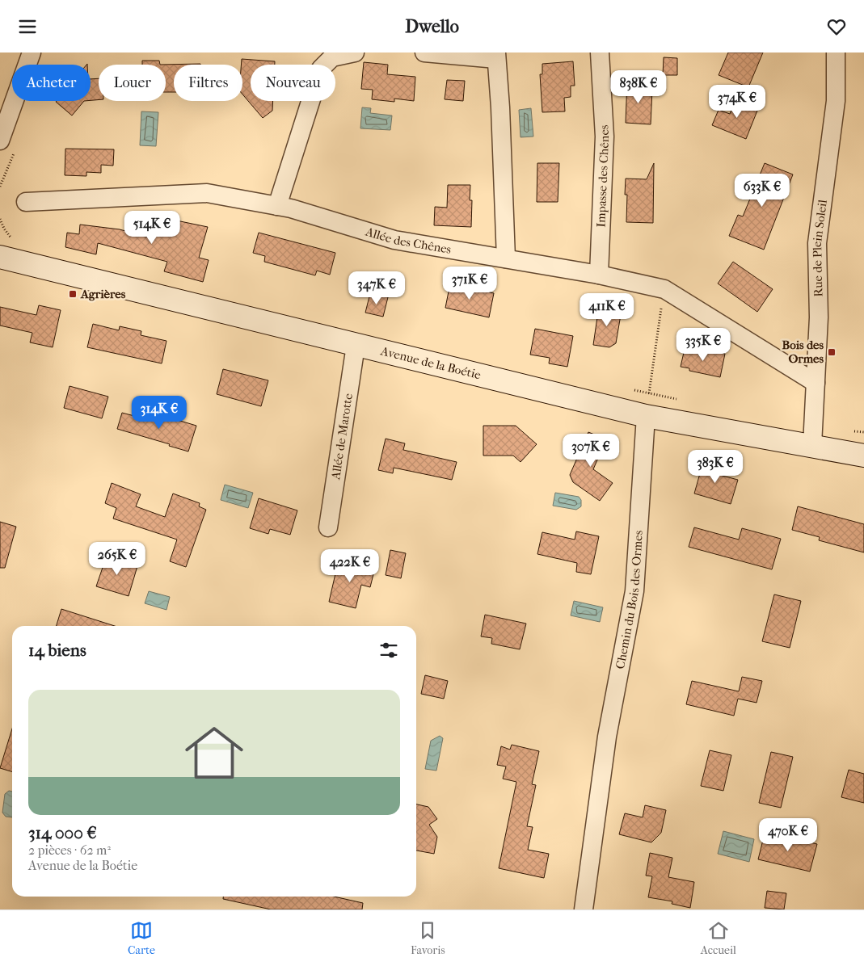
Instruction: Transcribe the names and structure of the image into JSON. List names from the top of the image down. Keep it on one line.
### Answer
{"streets":{"main road":["Avenue de la Boétie"],"street":["Impasse des Chênes","Allée des Chênes","Rue de Plein Soleil","Allée de Marotte","Chemin du Bois des Ormes"]},"crossings":[["Impasse des Chênes","Allée des Chênes"],["Allée des Chênes","Rue de Plein Soleil"],["Rue de Plein Soleil","Avenue de la Boétie"],["Avenue de la Boétie","Allée de Marotte"],["Avenue de la Boétie","Chemin du Bois des Ormes"]],"places":{"transit":["Agrières","Bois des Ormes"]},"page":{"header":"Dwello","chip":["Acheter","Louer","Filtres","Nouveau"],"price":["838K €","374K €","633K €","514K €","371K €","347K €","411K €","335K €","314K €","307K €","383K €","265K €","422K €","470K €"],"heading":"14 biens","list":[{"name":"314 000 €","note":"2 pièces · 62 m² · Avenue de la Boétie"}],"tabs":["Carte","Favoris","Accueil"]}}
